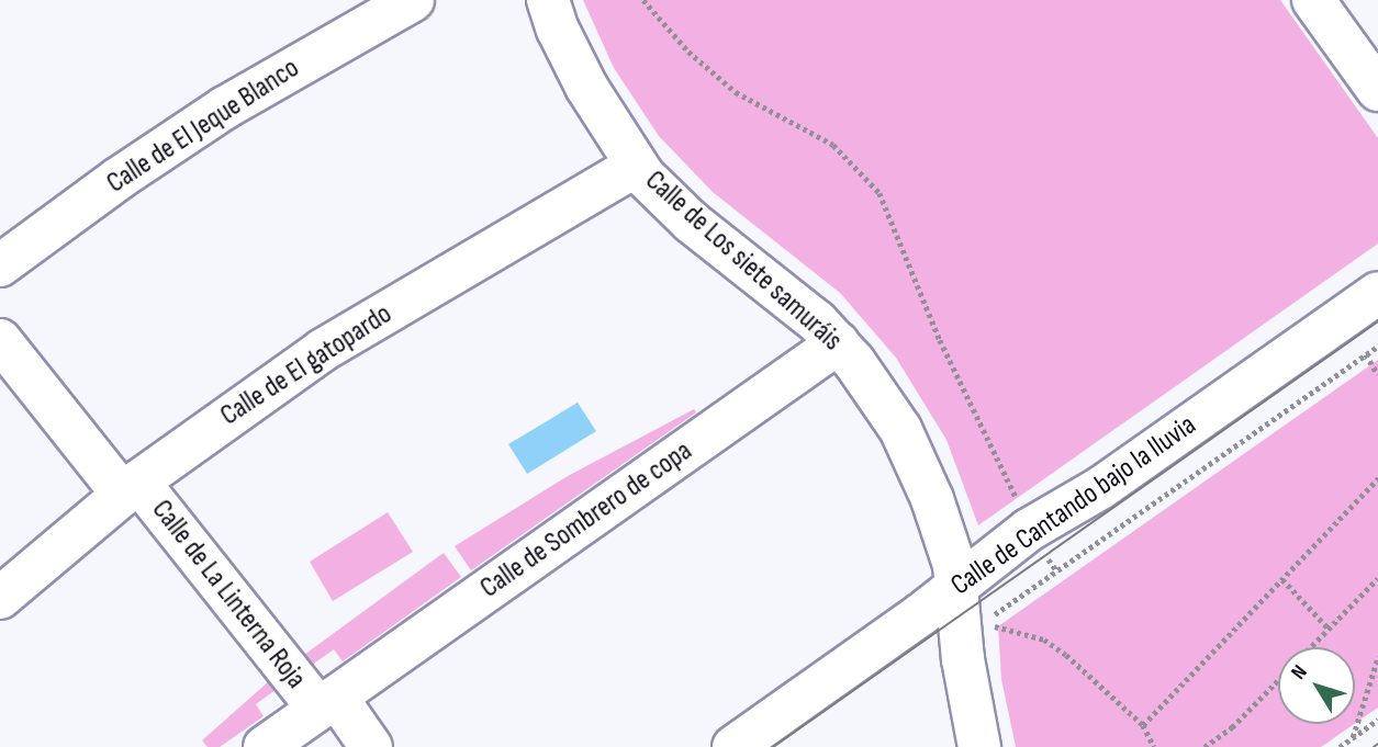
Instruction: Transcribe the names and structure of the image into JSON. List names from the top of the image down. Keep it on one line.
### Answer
{"streets":{"street":["Calle de El Jeque Blanco","Calle de Los siete samuráis","Calle de El gatopardo","Calle de Cantando bajo la lluvia","Calle de Sombrero de copa","Calle de La Linterna Roja"]},"crossings":[["Calle de Los siete samuráis","Calle de El gatopardo"],["Calle de Los siete samuráis","Calle de Cantando bajo la lluvia"],["Calle de Los siete samuráis","Calle de Sombrero de copa"],["Calle de El gatopardo","Calle de La Linterna Roja"],["Calle de Sombrero de copa","Calle de La Linterna Roja"]],"north":"top left"}
